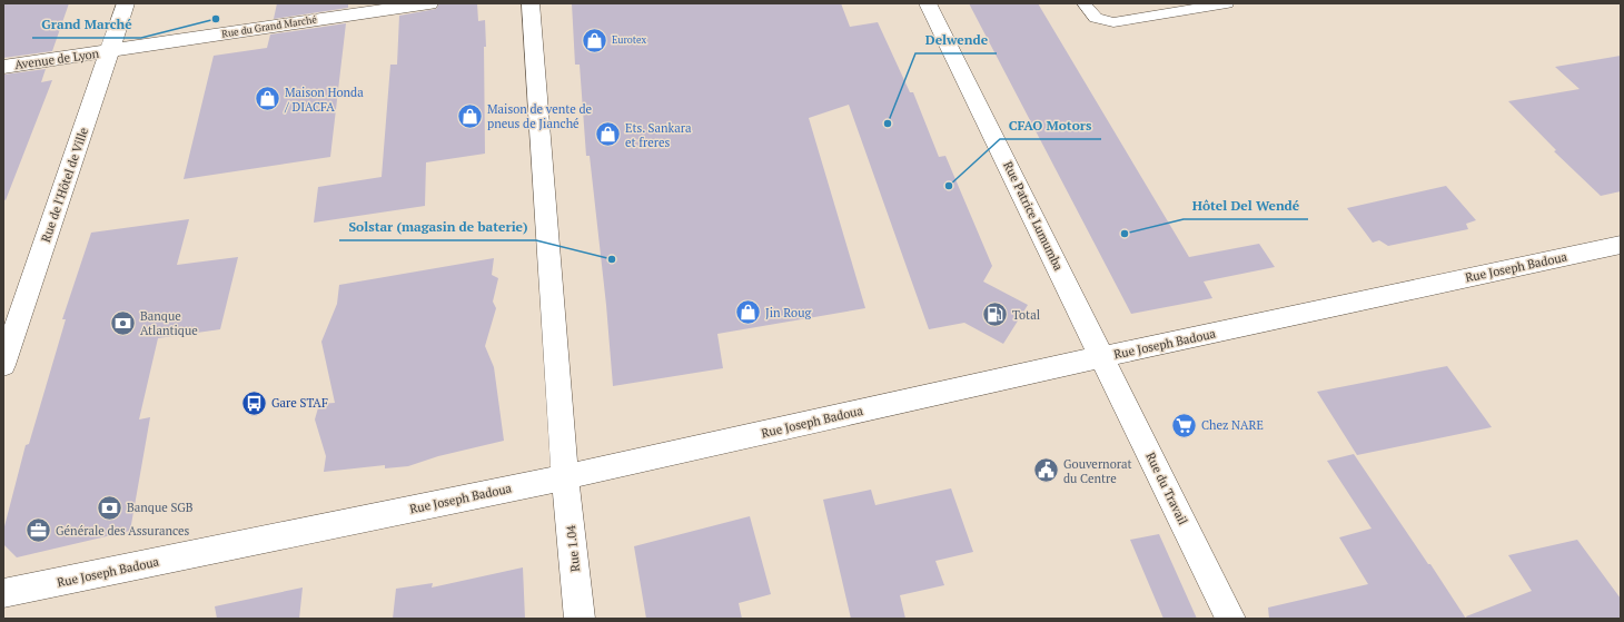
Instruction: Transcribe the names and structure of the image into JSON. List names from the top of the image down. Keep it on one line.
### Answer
{"streets":{"street":["Rue du Grand Marché","Avenue de Lyon","Rue de l'Hôtel de Ville","Rue Patrice Lumumba","Rue Joseph Badoua","Rue du Travail","Rue 1.04"]},"crossings":[["Rue du Grand Marché","Avenue de Lyon"],["Rue du Grand Marché","Rue de l'Hôtel de Ville"],["Avenue de Lyon","Rue de l'Hôtel de Ville"],["Rue Patrice Lumumba","Rue Joseph Badoua"],["Rue Patrice Lumumba","Rue du Travail"],["Rue Joseph Badoua","Rue du Travail"],["Rue Joseph Badoua","Rue 1.04"]],"places":{"other":["Grand Marché","Delwende","CFAO Motors","Hôtel Del Wendé","Solstar (magasin de baterie)"],"shop":["Eurotex","Maison Honda / DIACFA","Maison de vente de pneus de Jianché","Ets. Sankara et freres","Jin Roug"],"fuel station":["Total"],"bank":["Banque Atlantique","Banque SGB"],"bus stop":["Gare STAF"],"supermarket":["Chez NARE"],"public building":["Gouvernorat du Centre"],"office":["Générale des Assurances"]}}
